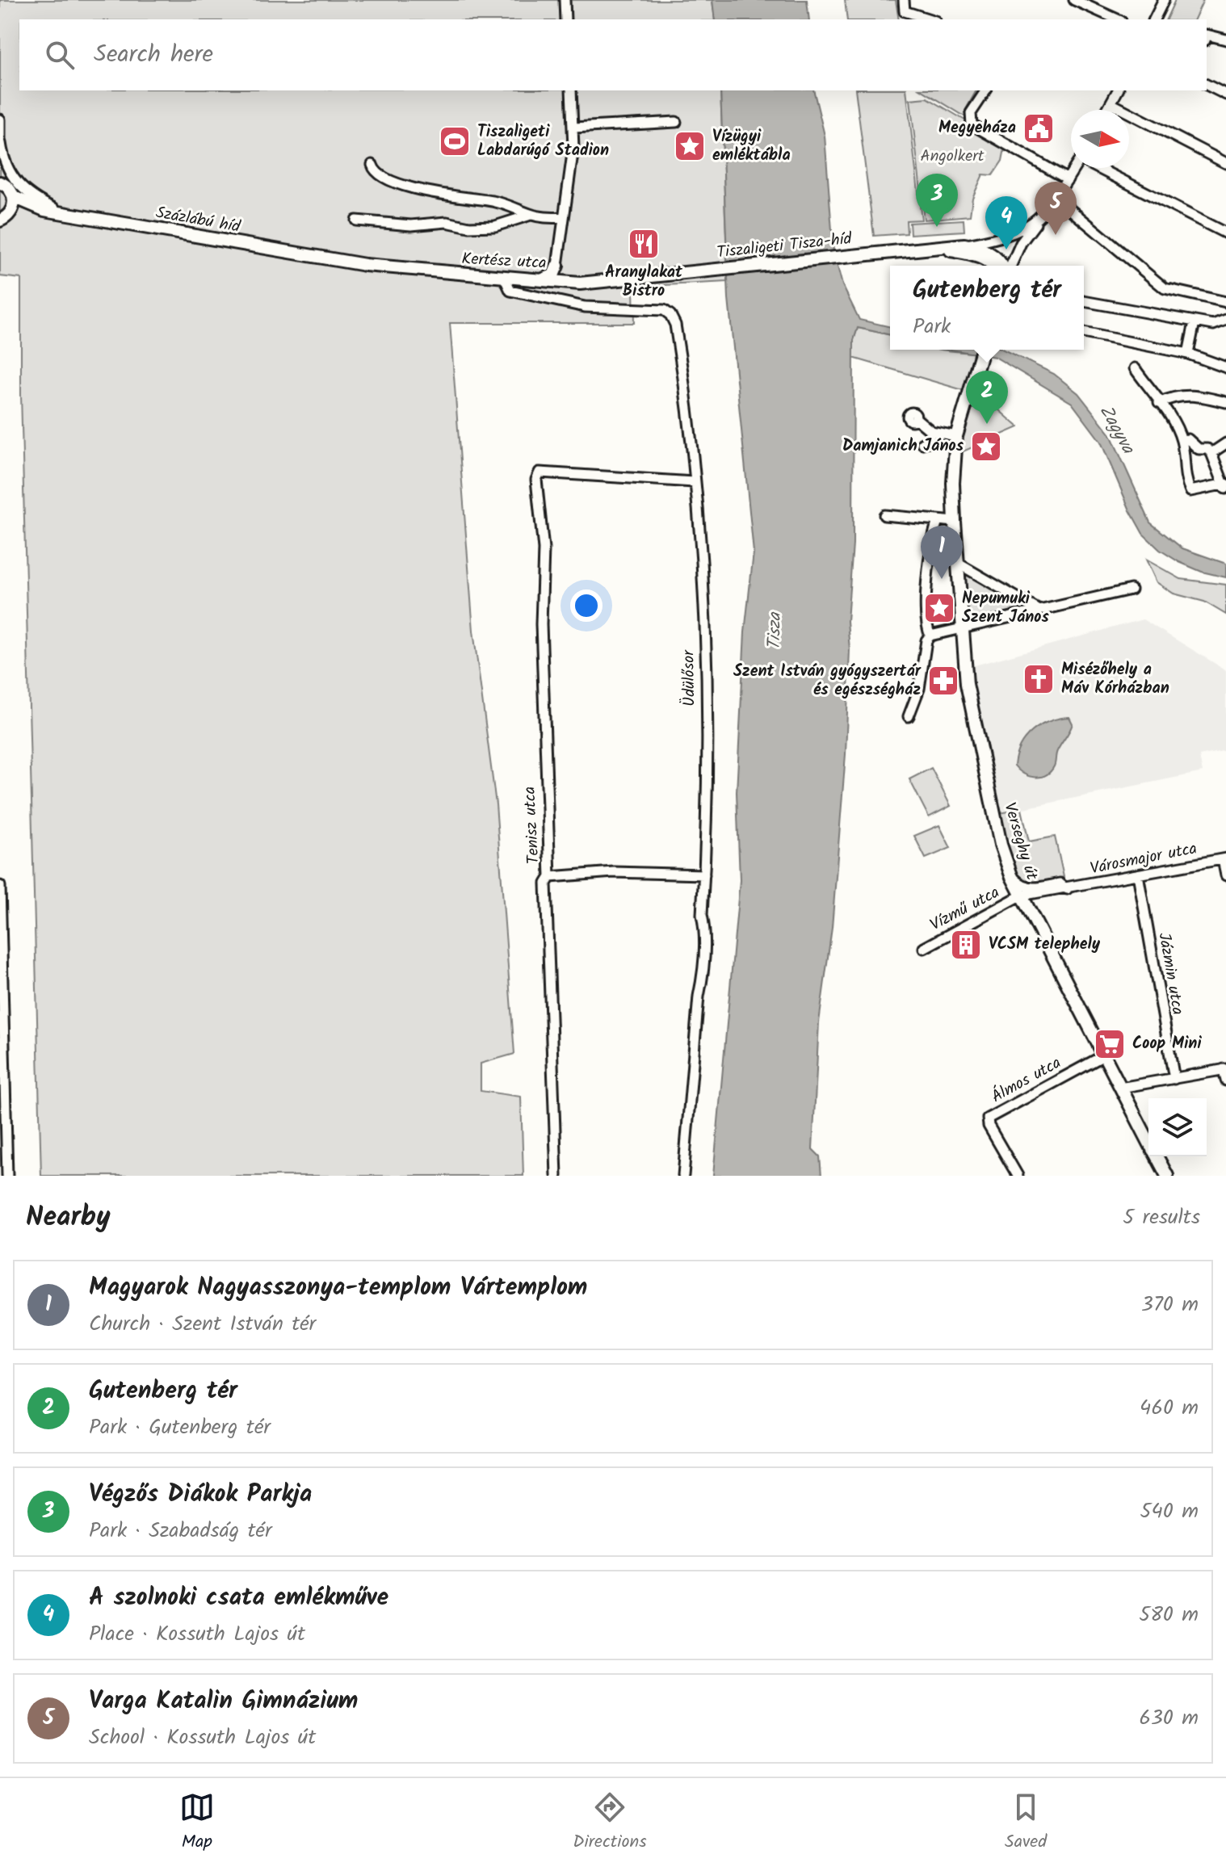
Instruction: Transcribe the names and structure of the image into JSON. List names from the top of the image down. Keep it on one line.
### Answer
{"streets":{"main road":["Százlábú híd","Tiszaligeti Tisza-híd","Kertész utca","Verseghy út"],"street":["Üdülősor","Tenisz utca","Városmajor utca","Vízmű utca","Jázmin utca","Álmos utca"]},"crossings":[["Százlábú híd","Kertész utca"],["Tiszaligeti Tisza-híd","Kertész utca"],["Kertész utca","Üdülősor"],["Üdülősor","Tenisz utca"],["Verseghy út","Városmajor utca"],["Verseghy út","Vízmű utca"],["Verseghy út","Álmos utca"],["Városmajor utca","Vízmű utca"],["Városmajor utca","Jázmin utca"]],"water":["Zagyva","Tisza"],"parks":["Angolkert"],"places":{"public building":["Megyeháza"],"sports":["Tiszaligeti Labdarúgó Stadion"],"place":["Vízügyi emléktábla","Damjanich János","Nepumuki Szent János"],"restaurant":["Aranylakat Bistro"],"church":["Misézőhely a Máv Kórházban"],"pharmacy":["Szent István gyógyszertár és egészségház"],"building":["VCSM telephely"],"supermarket":["Coop Mini"]},"north":"right","page":{"search":"Search here","pins":["3","5","4","2","1"],"popup":["Gutenberg tér","Park"],"heading":["Nearby","5 results"],"list":[{"mark":"1","name":"Magyarok Nagyasszonya-templom Vártemplom","note":"Church · Szent István tér","value":"370 m"},{"mark":"2","name":"Gutenberg tér","note":"Park · Gutenberg tér","value":"460 m"},{"mark":"3","name":"Végzős Diákok Parkja","note":"Park · Szabadság tér","value":"540 m"},{"mark":"4","name":"A szolnoki csata emlékműve","note":"Place · Kossuth Lajos út","value":"580 m"},{"mark":"5","name":"Varga Katalin Gimnázium","note":"School · Kossuth Lajos út","value":"630 m"}],"nav":["Map","Directions","Saved"]}}
